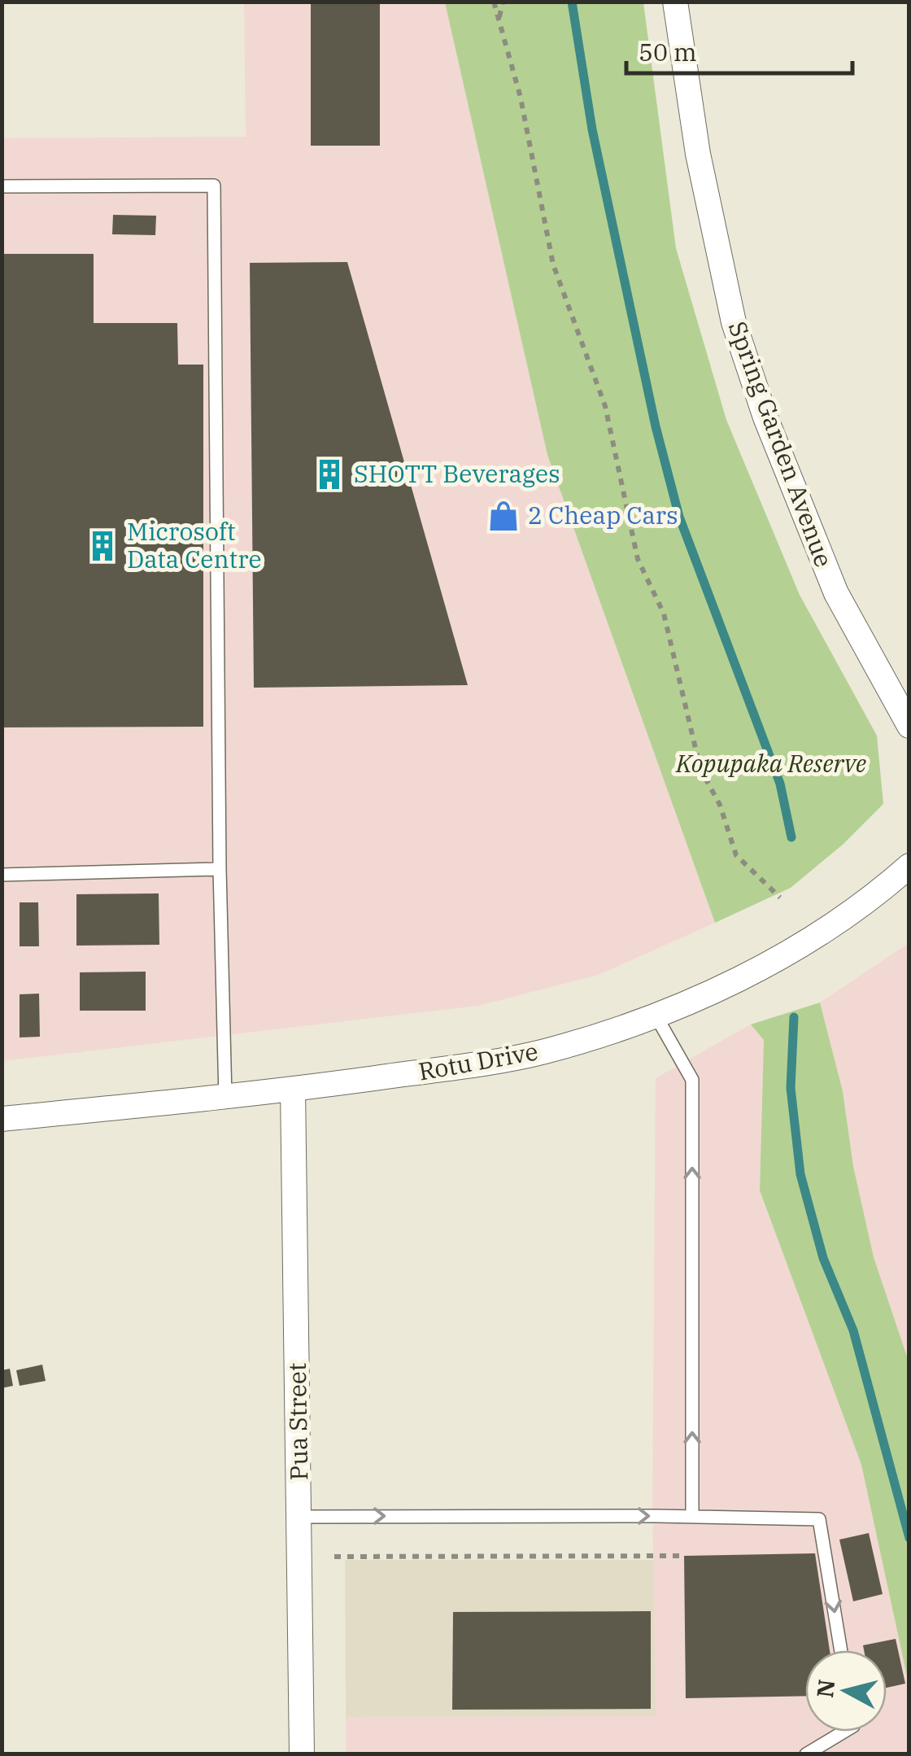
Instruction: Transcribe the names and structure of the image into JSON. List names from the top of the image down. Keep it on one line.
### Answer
{"streets":{"street":["Spring Garden Avenue","Rotu Drive","Pua Street"]},"crossings":[["Rotu Drive","Pua Street"]],"parks":["Kopupaka Reserve"],"places":{"building":["SHOTT Beverages","Microsoft Data Centre"],"shop":["2 Cheap Cars"]},"scale_bar":"50 m","north":"left"}
